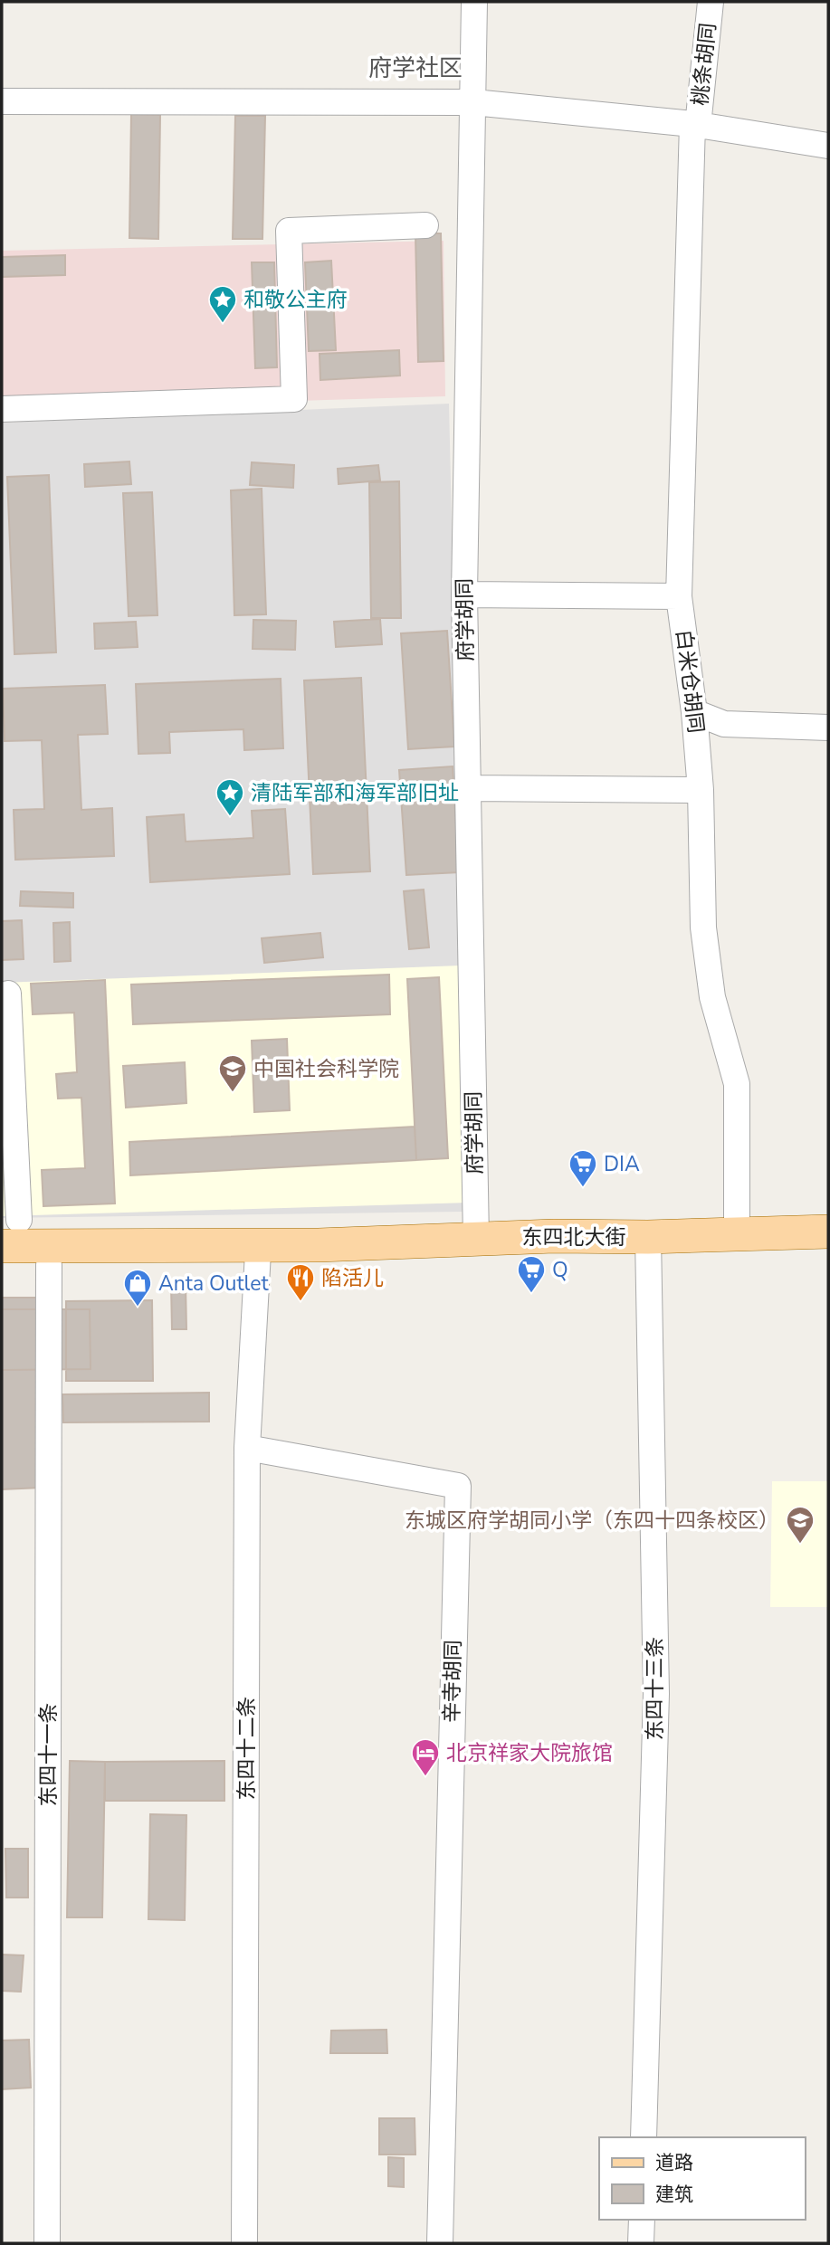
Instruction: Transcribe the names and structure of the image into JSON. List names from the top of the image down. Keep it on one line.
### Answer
{"streets":{"main road":["东四北大街"],"street":["桃条胡同","府学胡同","白米仓胡同","辛寺胡同","东四十三条","东四十二条","东四十一条"]},"crossings":[["桃条胡同","白米仓胡同"],["府学胡同","东四北大街"],["白米仓胡同","东四北大街"],["东四北大街","东四十三条"],["东四北大街","东四十二条"],["东四北大街","东四十一条"],["辛寺胡同","东四十二条"]],"districts":["府学社区"],"places":{"place":["和敬公主府","清陆军部和海军部旧址"],"school or university":["中国社会科学院","东城区府学胡同小学（东四十四条校区）"],"supermarket":["DIA","Q"],"restaurant":["陷活儿"],"shop":["Anta Outlet"],"hotel":["北京祥家大院旅馆"]},"legend":["道路","建筑"]}
